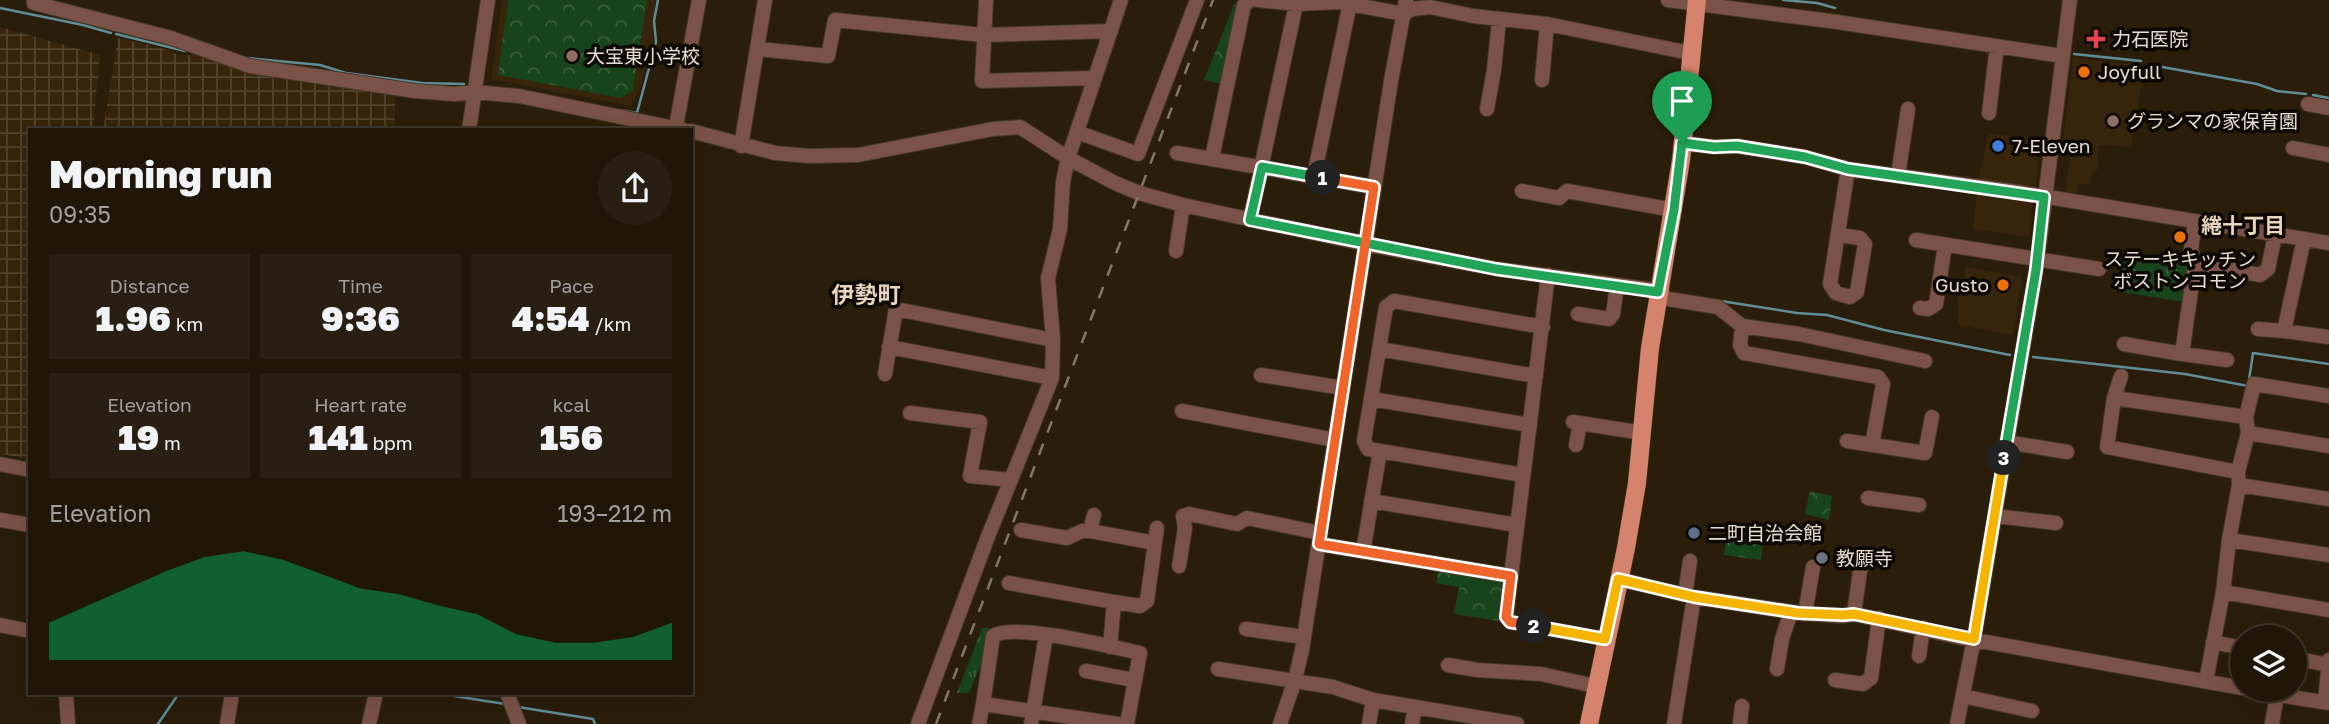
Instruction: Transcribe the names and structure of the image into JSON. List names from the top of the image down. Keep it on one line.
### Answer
{"districts":["綣十丁目","伊勢町"],"places":{"health":["力石医院"],"other":["大宝東小学校","Joyfull","グランマの家保育園","7-Eleven","ステーキキッチン ボストンコモン","Gusto","二町自治会館","教願寺"]},"page":{"heading":["Morning run","09:35"],"pins":["1","3","2"],"stats":[["Distance","1.96 km"],["Time","9:36"],["Pace","4:54 /km"],["Elevation","19 m"],["Heart rate","141 bpm"],["kcal","156"]],"chart":["Elevation","193–212 m"]}}
